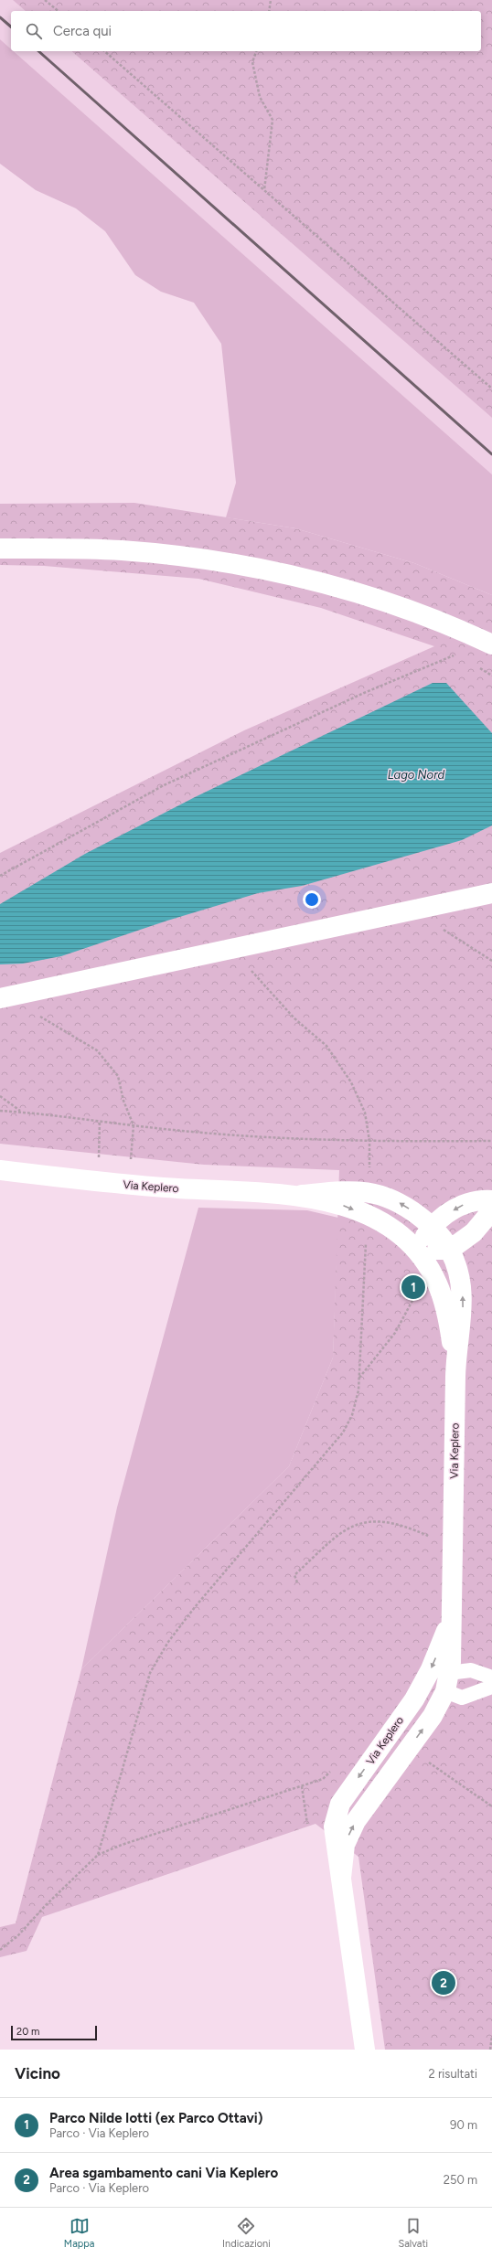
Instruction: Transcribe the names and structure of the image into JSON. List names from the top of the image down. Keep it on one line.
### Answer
{"streets":{"street":["Via Keplero"]},"water":["Lago Nord"],"scale_bar":"20 m","page":{"search":"Cerca qui","pins":["1","2"],"scale":"20 m","heading":["Vicino","2 risultati"],"list":[{"mark":"1","name":"Parco Nilde Iotti (ex Parco Ottavi)","note":"Parco · Via Keplero","value":"90 m"},{"mark":"2","name":"Area sgambamento cani Via Keplero","note":"Parco · Via Keplero","value":"250 m"}],"nav":["Mappa","Indicazioni","Salvati"]}}
